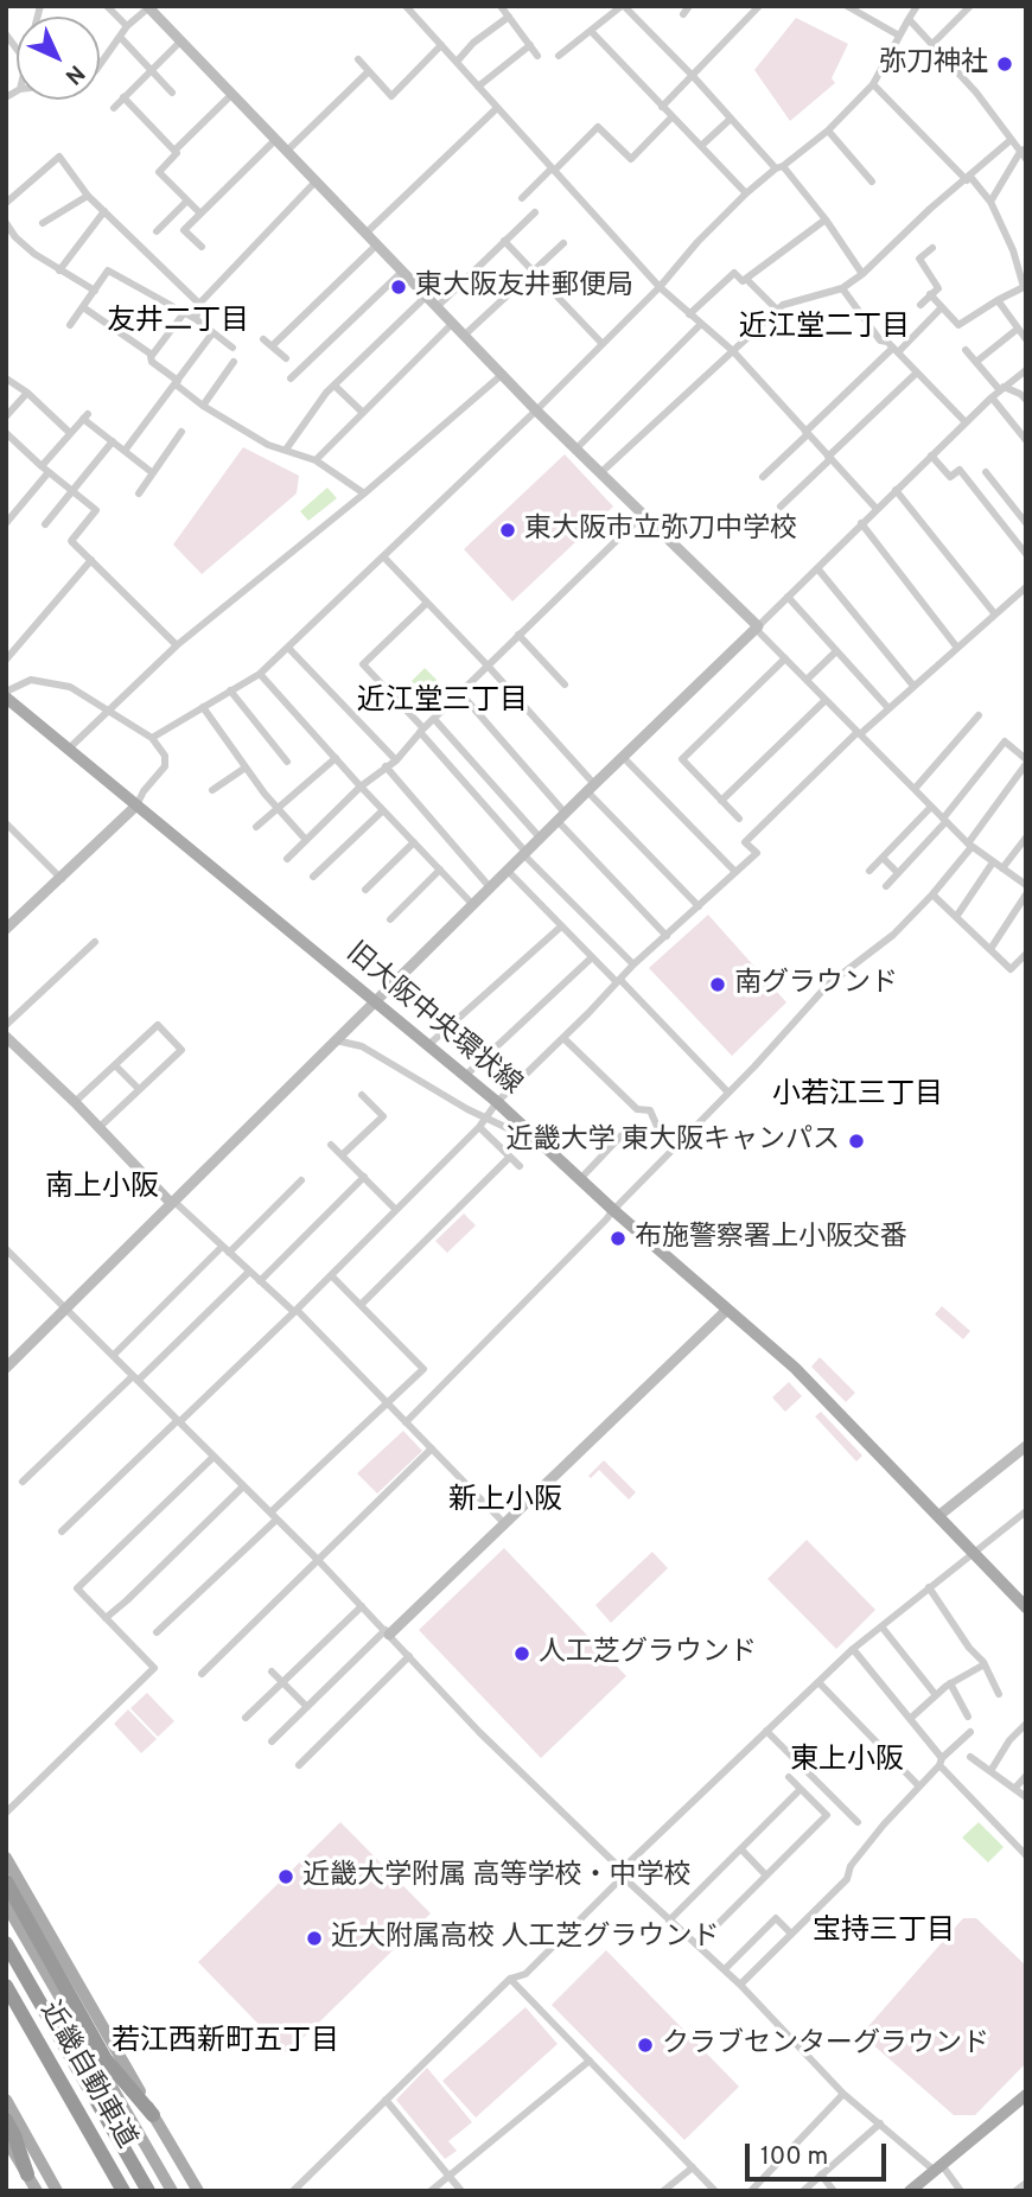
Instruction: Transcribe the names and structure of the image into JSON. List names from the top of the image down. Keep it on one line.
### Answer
{"streets":{"highway":["近畿自動車道"],"main road":["旧大阪中央環状線"]},"districts":["友井二丁目","近江堂二丁目","近江堂三丁目","小若江三丁目","南上小阪","新上小阪","東上小阪","宝持三丁目","若江西新町五丁目"],"places":["弥刀神社","東大阪友井郵便局","東大阪市立弥刀中学校","南グラウンド","近畿大学 東大阪キャンパス","布施警察署上小阪交番","人工芝グラウンド","近畿大学附属 高等学校・中学校","近大附属高校 人工芝グラウンド","クラブセンターグラウンド"],"scale_bar":"100 m","north":"bottom right"}
